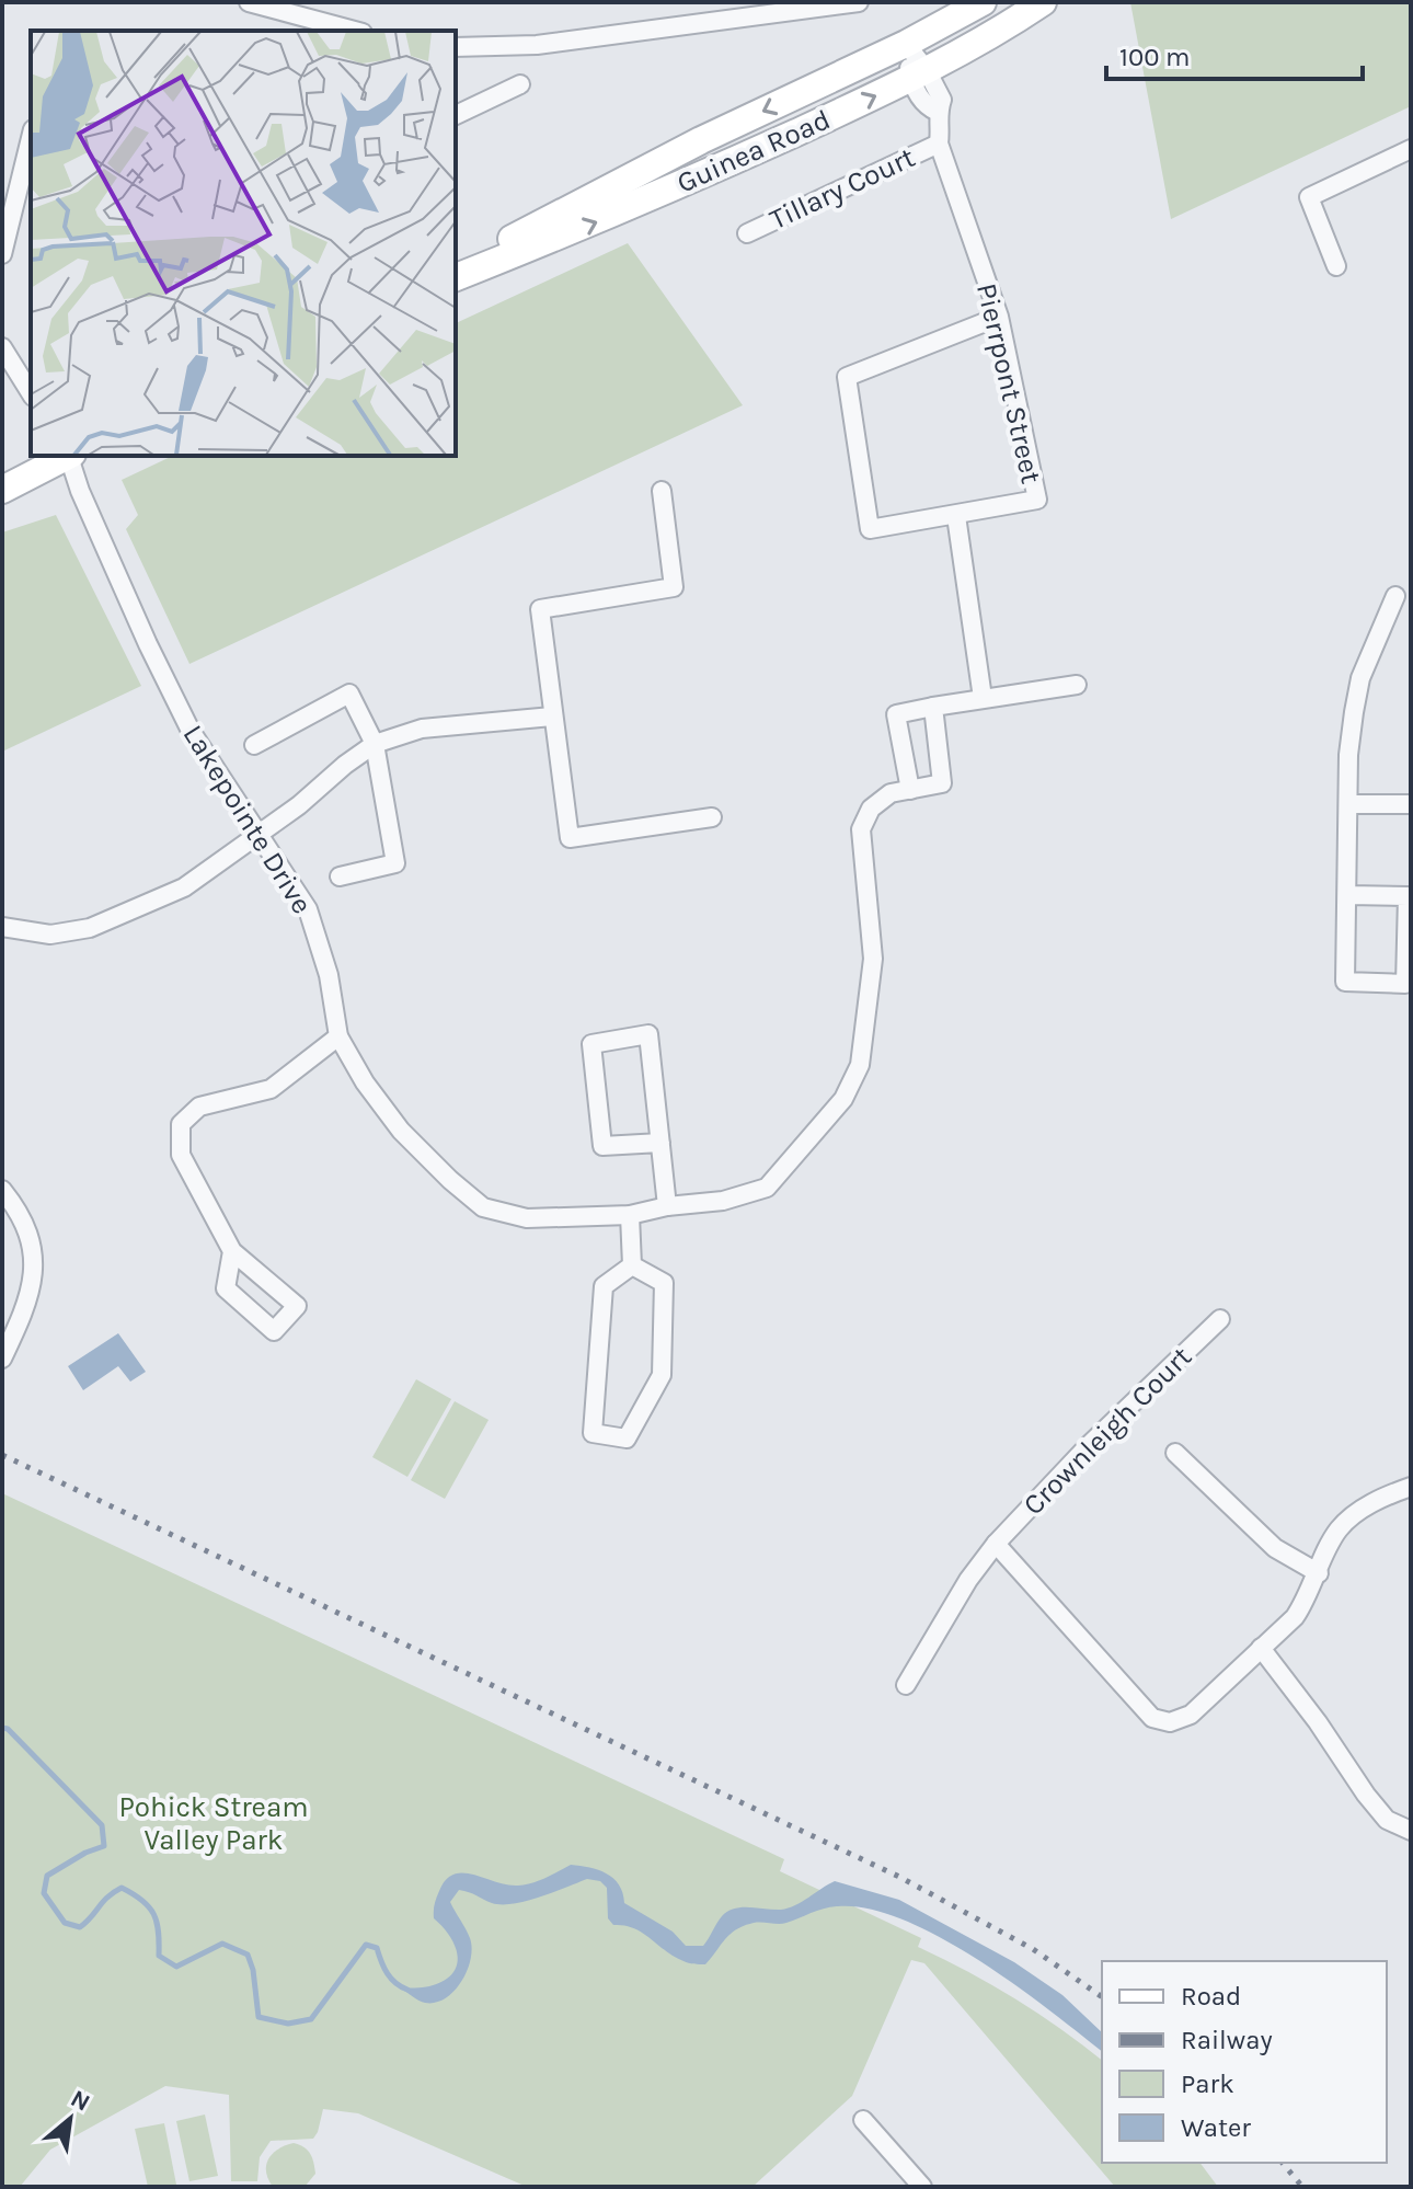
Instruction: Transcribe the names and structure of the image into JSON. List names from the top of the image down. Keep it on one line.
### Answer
{"streets":{"main road":["Guinea Road"],"street":["Tillary Court","Pierrpont Street","Lakepointe Drive","Crownleigh Court"]},"crossings":[["Guinea Road","Pierrpont Street"],["Tillary Court","Pierrpont Street"]],"parks":["Pohick Stream Valley Park"],"legend":["Road","Railway","Park","Water"],"scale_bar":"100 m","north":"top right"}
